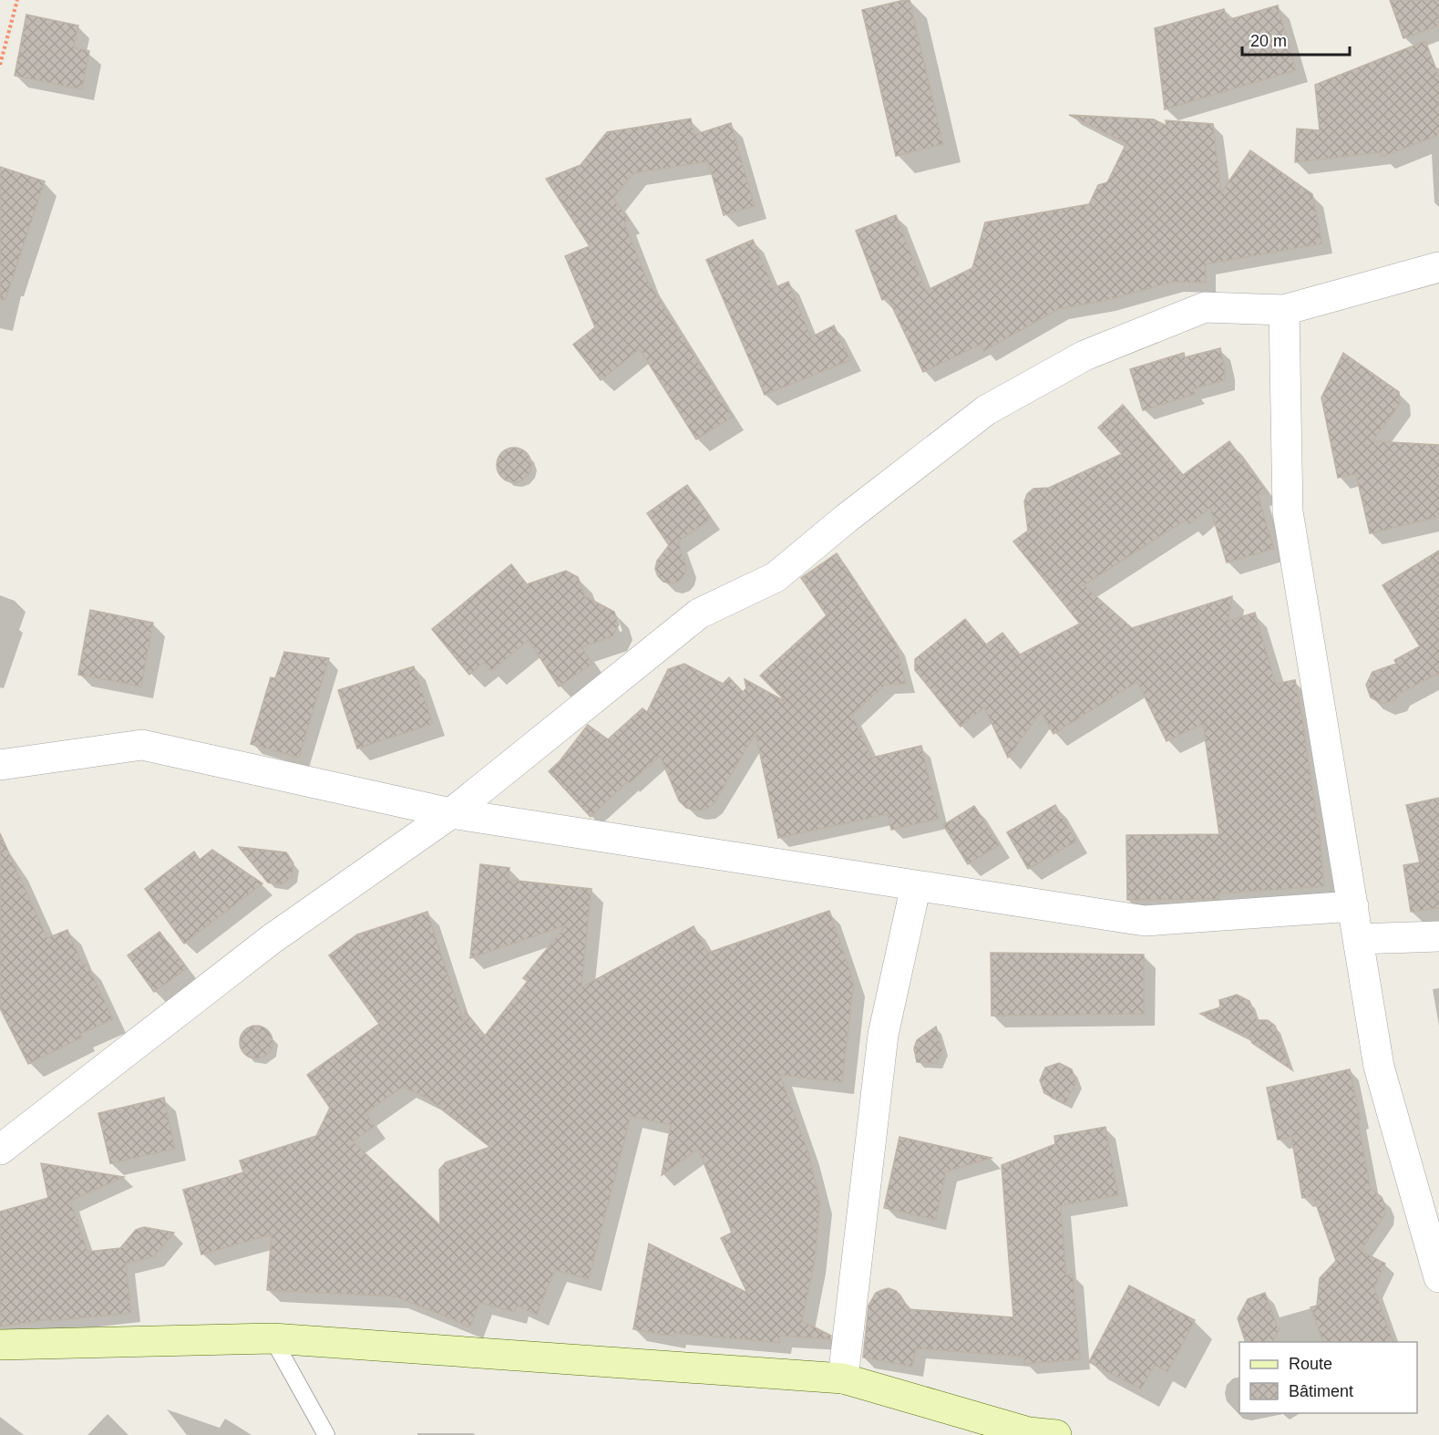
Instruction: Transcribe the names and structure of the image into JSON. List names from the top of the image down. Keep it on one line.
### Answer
{"legend":["Route","Bâtiment"],"scale_bar":"20 m"}
